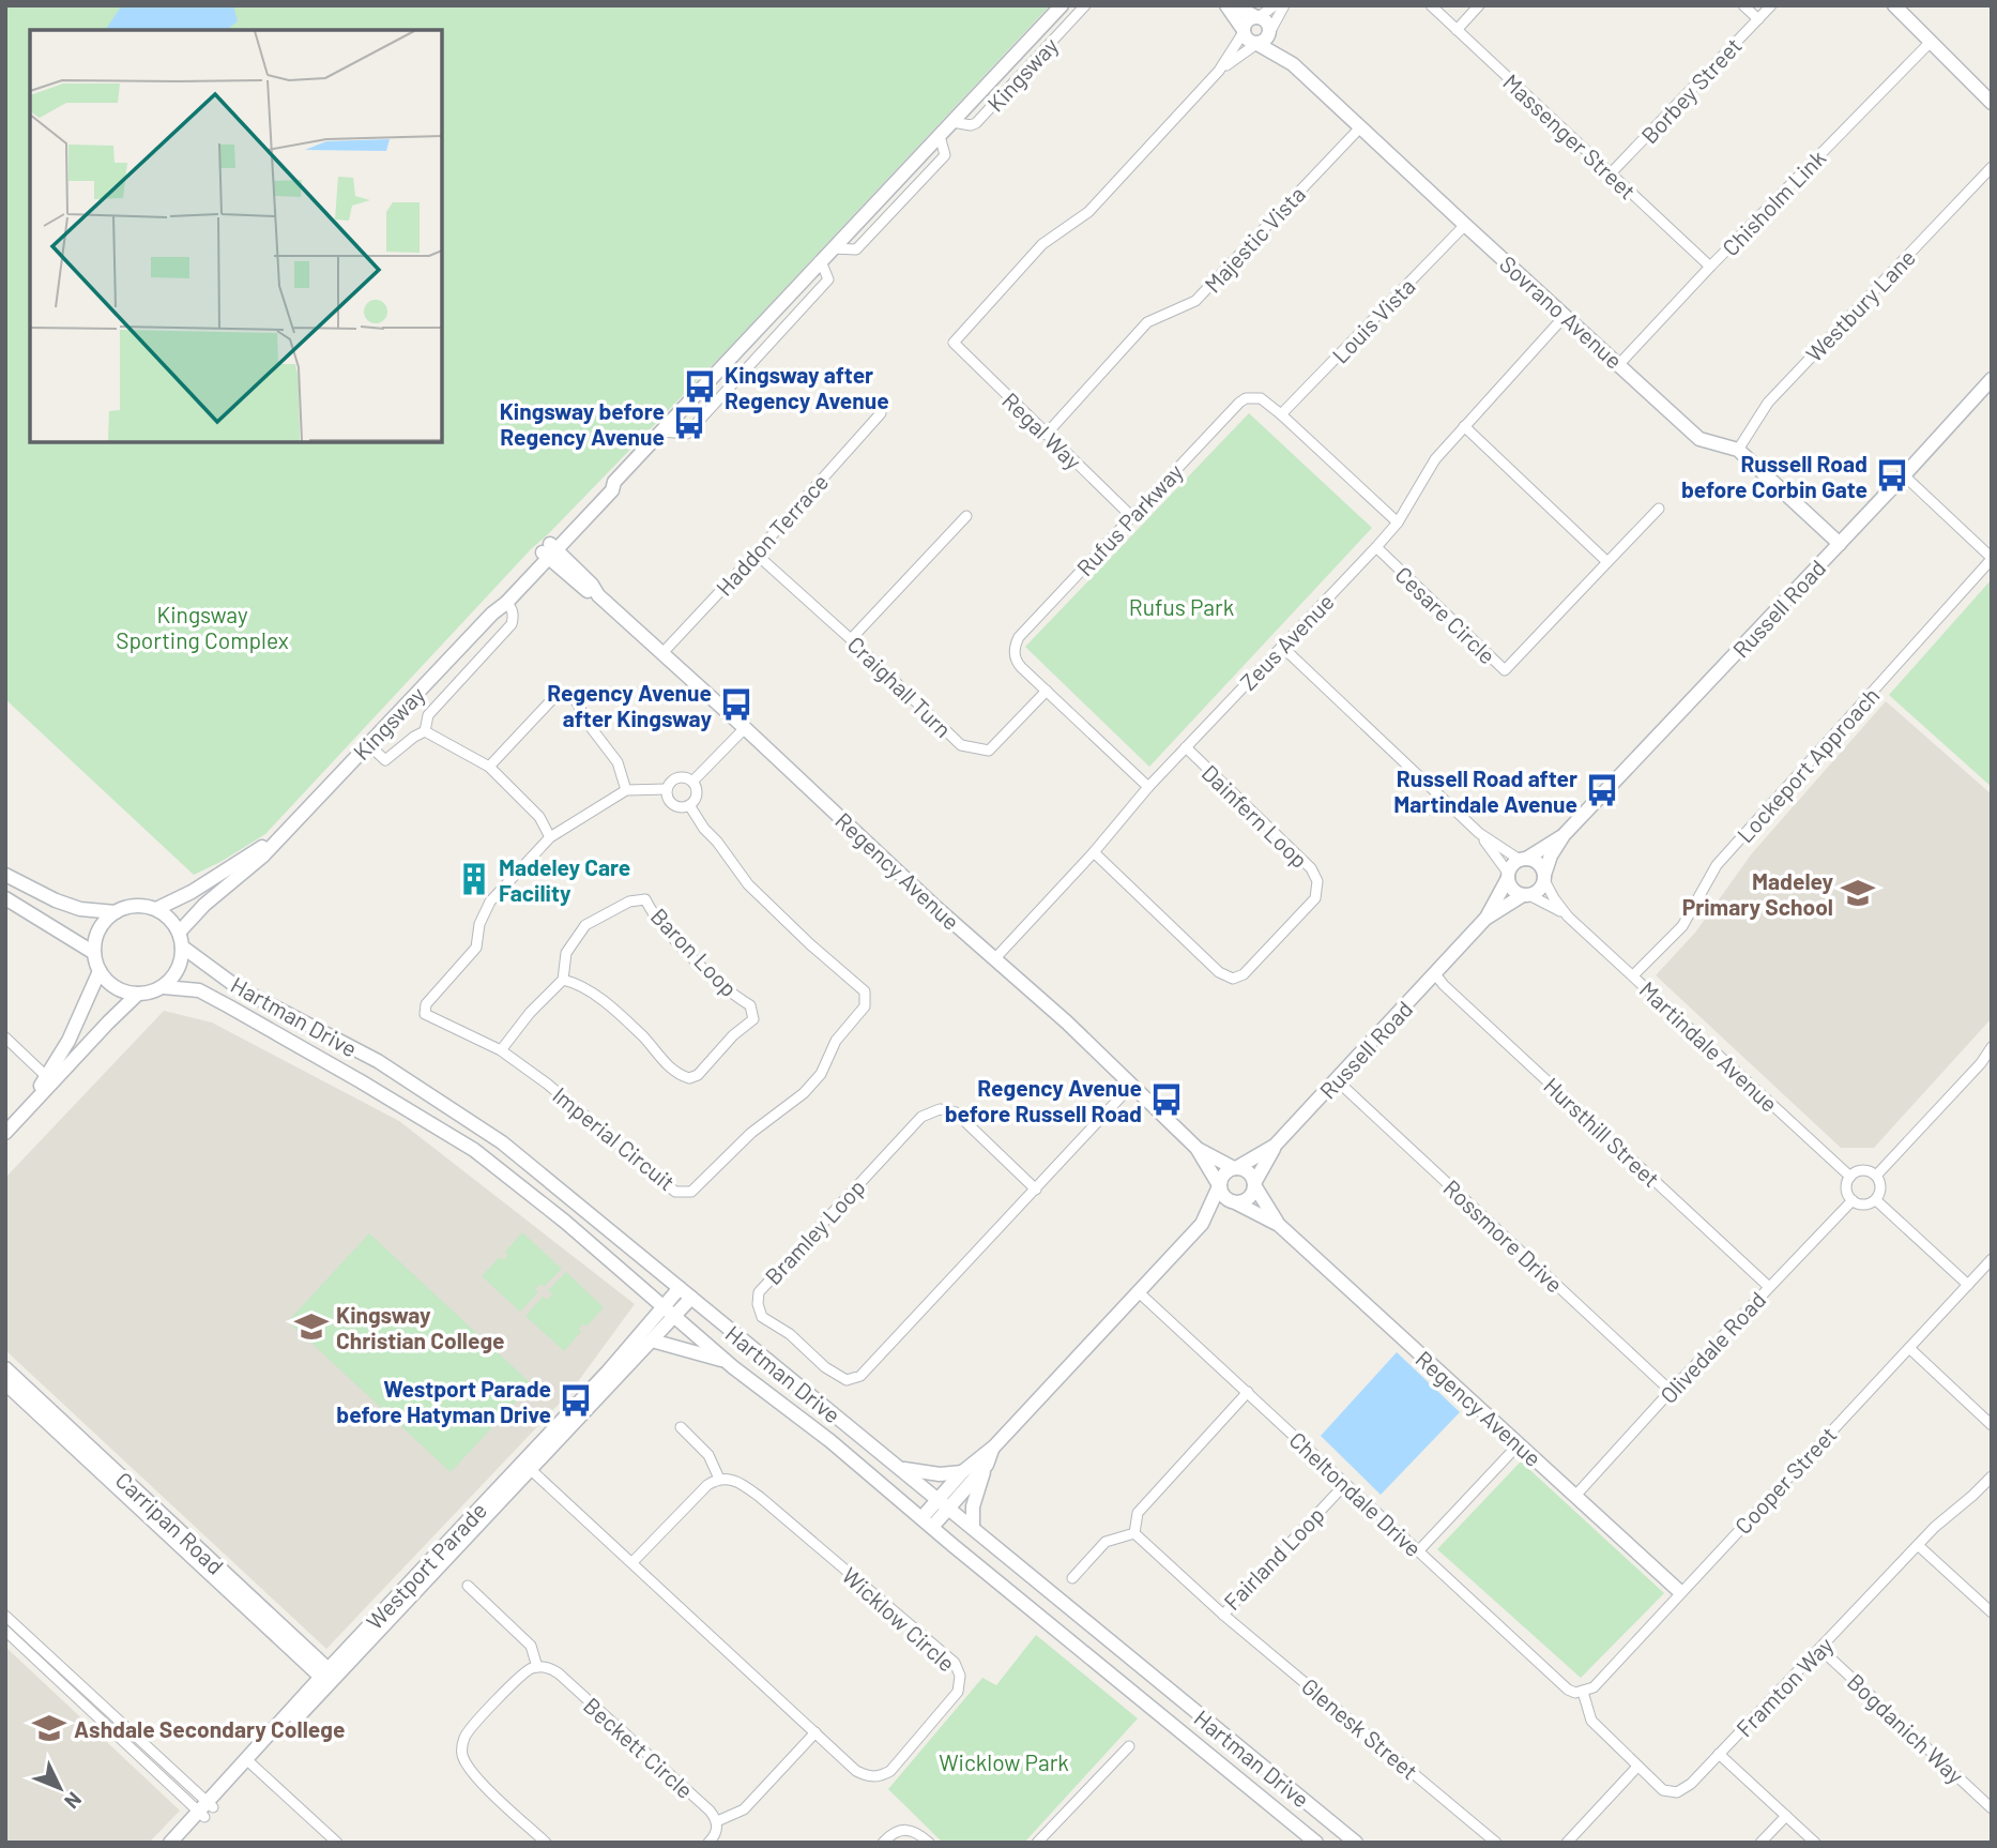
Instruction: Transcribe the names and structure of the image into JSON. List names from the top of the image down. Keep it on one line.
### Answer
{"streets":{"street":["Kingsway","Borbey Street","Massenger Street","Chisholm Link","Majestic Vista","Westbury Lane","Sovrano Avenue","Louis Vista","Regal Way","Rufus Parkway","Haddon Terrace","Russell Road","Cesare Circle","Zeus Avenue","Craighall Turn","Lockeport Approach","Dainfern Loop","Regency Avenue","Baron Loop","Hartman Drive","Martindale Avenue","Hursthill Street","Imperial Circuit","Bramley Loop","Rossmore Drive","Olivedale Road","Cooper Street","Cheltondale Drive","Carripan Road","Fairland Loop","Westport Parade","Wicklow Circle","Framton Way","Glenesk Street","Bogdanich Way","Beckett Circle"]},"crossings":[["Kingsway","Regency Avenue"],["Kingsway","Hartman Drive"],["Borbey Street","Massenger Street"],["Massenger Street","Chisholm Link"],["Chisholm Link","Sovrano Avenue"],["Majestic Vista","Sovrano Avenue"],["Majestic Vista","Regal Way"],["Westbury Lane","Sovrano Avenue"],["Sovrano Avenue","Louis Vista"],["Sovrano Avenue","Russell Road"],["Sovrano Avenue","Zeus Avenue"],["Louis Vista","Rufus Parkway"],["Regal Way","Rufus Parkway"],["Rufus Parkway","Zeus Avenue"],["Rufus Parkway","Craighall Turn"],["Haddon Terrace","Craighall Turn"],["Haddon Terrace","Regency Avenue"],["Russell Road","Regency Avenue"],["Russell Road","Martindale Avenue"],["Russell Road","Hursthill Street"],["Russell Road","Rossmore Drive"],["Cesare Circle","Zeus Avenue"],["Zeus Avenue","Dainfern Loop"],["Zeus Avenue","Regency Avenue"],["Lockeport Approach","Martindale Avenue"],["Regency Avenue","Bramley Loop"],["Regency Avenue","Olivedale Road"],["Regency Avenue","Cooper Street"],["Hartman Drive","Westport Parade"],["Martindale Avenue","Olivedale Road"],["Hursthill Street","Olivedale Road"],["Rossmore Drive","Olivedale Road"],["Cooper Street","Cheltondale Drive"],["Cooper Street","Framton Way"],["Cheltondale Drive","Fairland Loop"],["Cheltondale Drive","Framton Way"],["Carripan Road","Westport Parade"],["Fairland Loop","Glenesk Street"],["Westport Parade","Wicklow Circle"],["Framton Way","Bogdanich Way"]],"parks":["Rufus Park","Kingsway Sporting Complex","Wicklow Park"],"places":{"bus stop":["Kingsway after Regency Avenue","Kingsway before Regency Avenue","Russell Road before Corbin Gate","Regency Avenue after Kingsway","Russell Road after Martindale Avenue","Regency Avenue before Russell Road","Westport Parade before Hatyman Drive"],"building":["Madeley Care Facility"],"school or university":["Madeley Primary School","Kingsway Christian College","Ashdale Secondary College"]},"north":"bottom right"}
